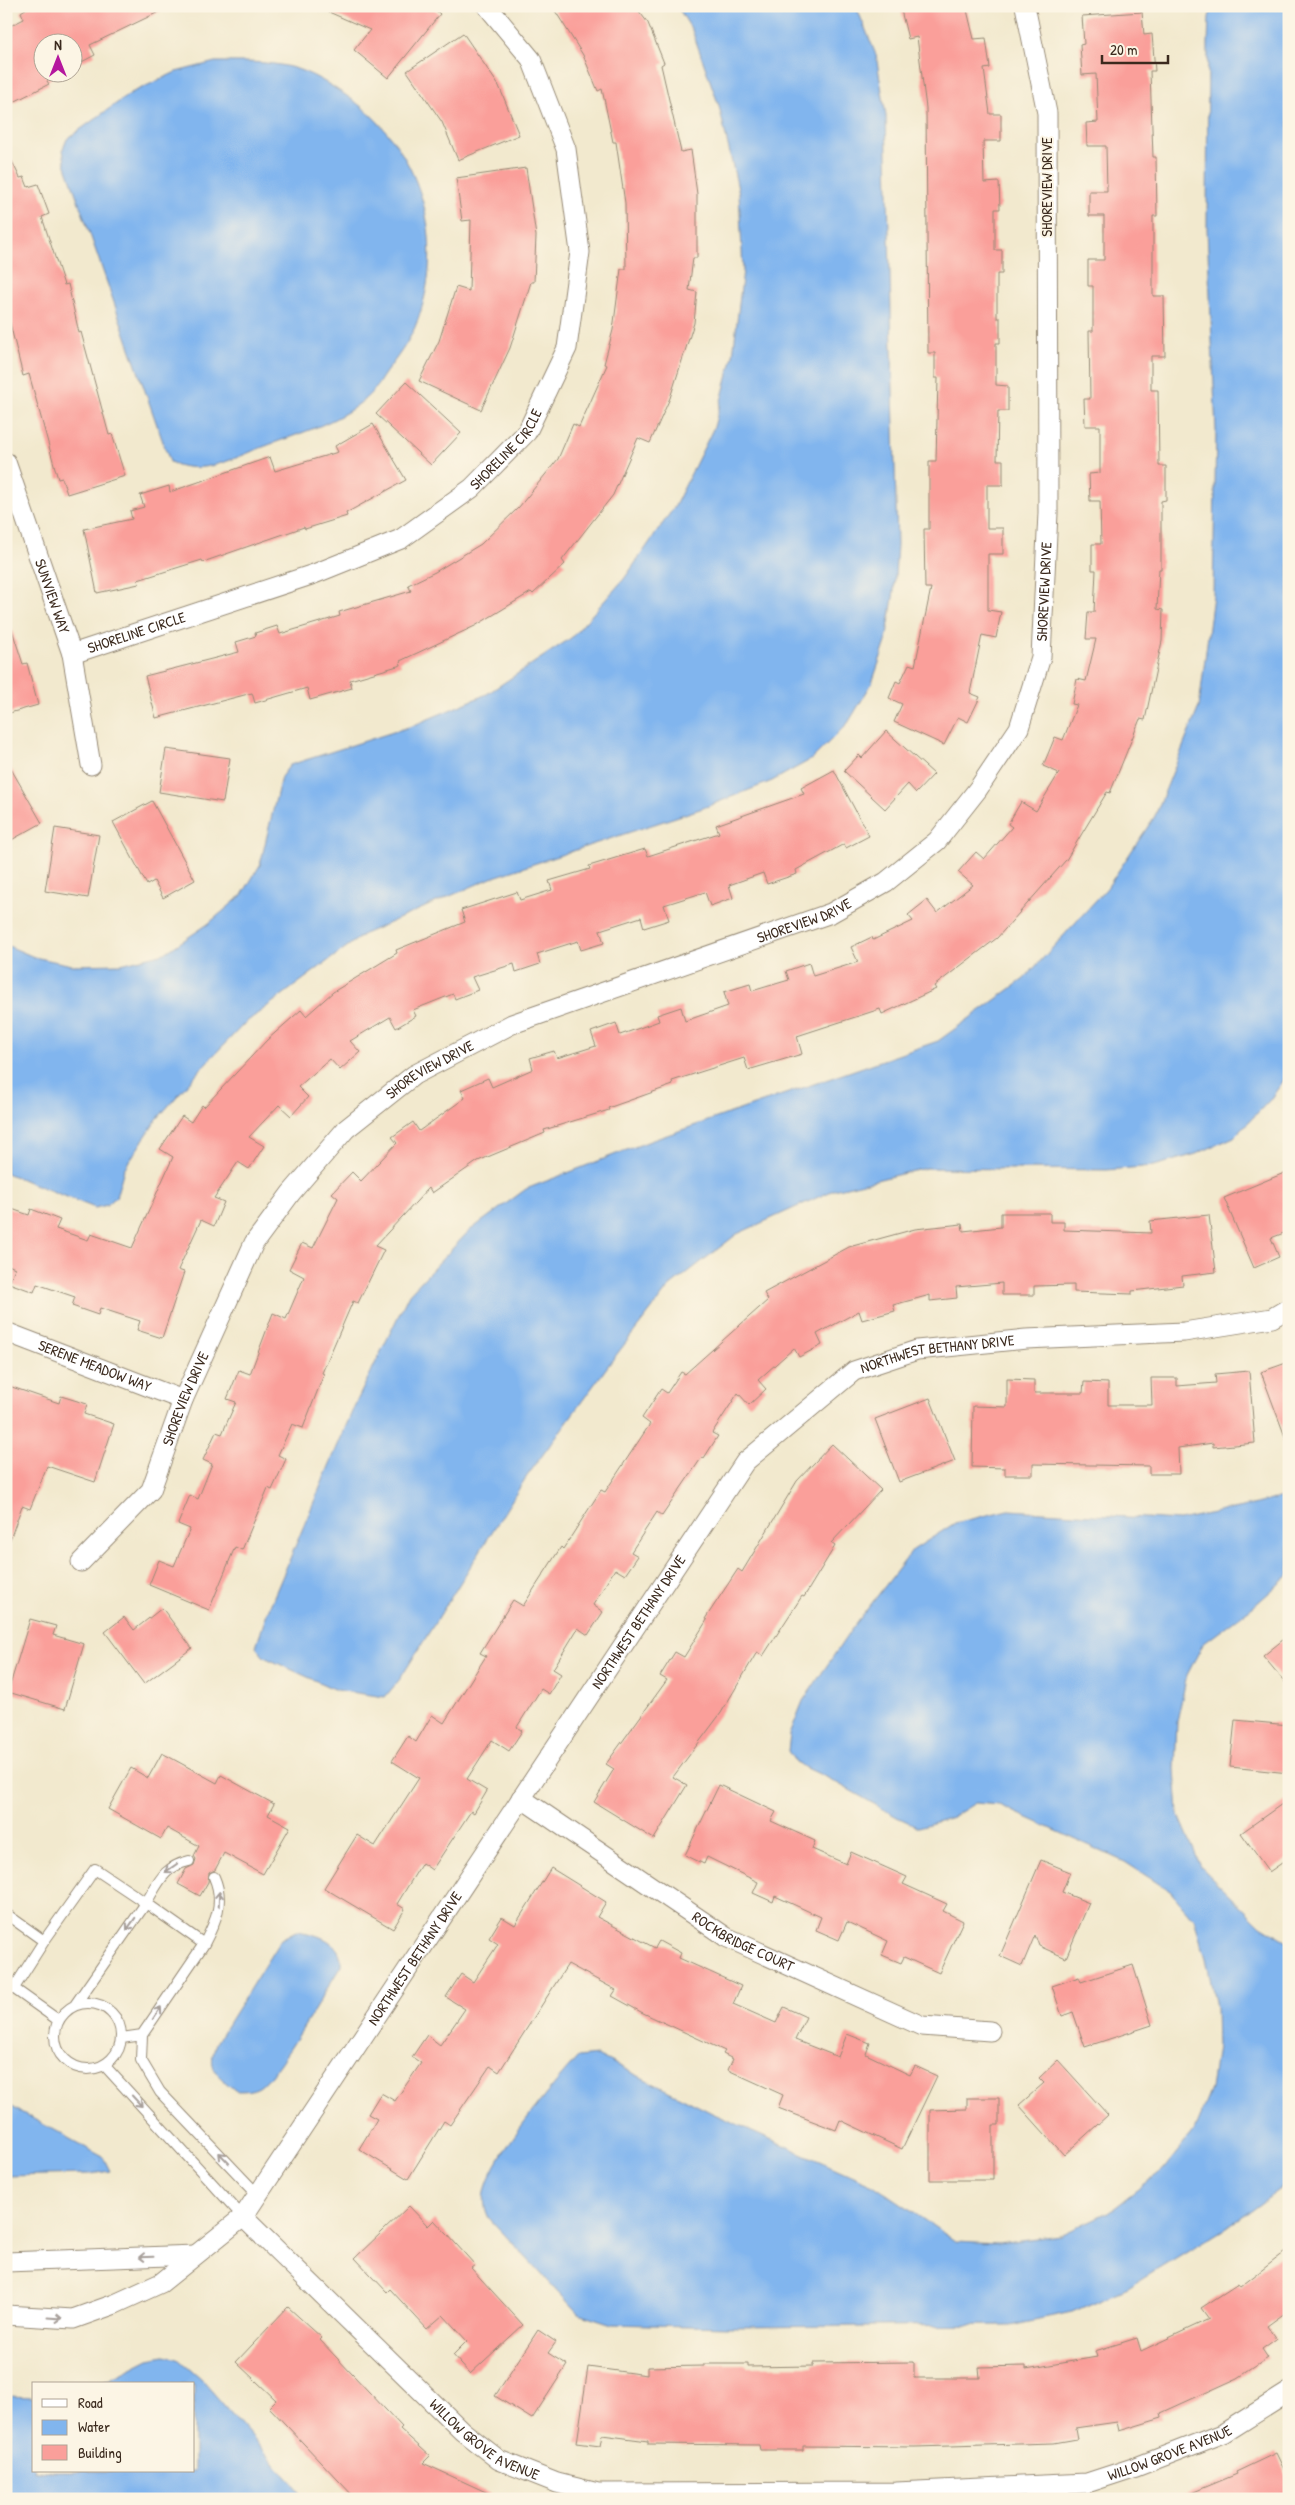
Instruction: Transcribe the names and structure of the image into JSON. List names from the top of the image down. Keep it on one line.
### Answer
{"streets":{"street":["SHOREVIEW DRIVE","SHORELINE CIRCLE","SUNVIEW WAY","NORTHWEST BETHANY DRIVE","SERENE MEADOW WAY","ROCKBRIDGE COURT","WILLOW GROVE AVENUE"]},"crossings":[["SHOREVIEW DRIVE","SERENE MEADOW WAY"],["SHORELINE CIRCLE","SUNVIEW WAY"],["NORTHWEST BETHANY DRIVE","ROCKBRIDGE COURT"],["NORTHWEST BETHANY DRIVE","WILLOW GROVE AVENUE"]],"legend":["Road","Water","Building"],"scale_bar":"20 m","north":"top"}
